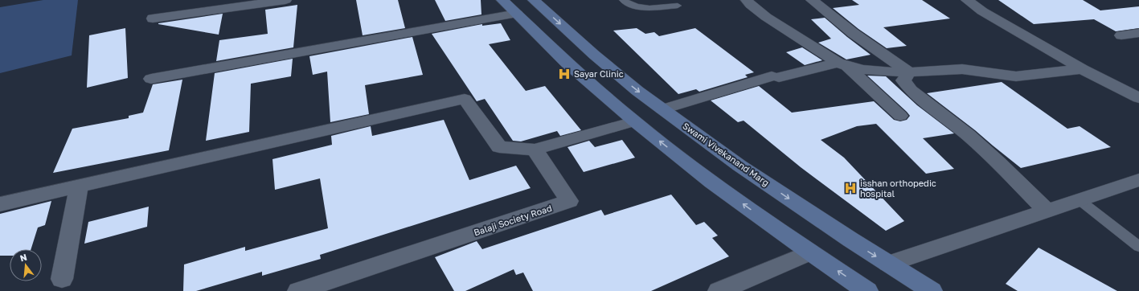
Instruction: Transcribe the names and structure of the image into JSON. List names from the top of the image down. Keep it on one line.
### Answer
{"streets":{"main road":["Swami Vivekanand Marg"],"street":["Balaji Society Road"]},"places":{"hospital":["Sayar Clinic","isshan orthopedic hospital"]},"north":"top"}
